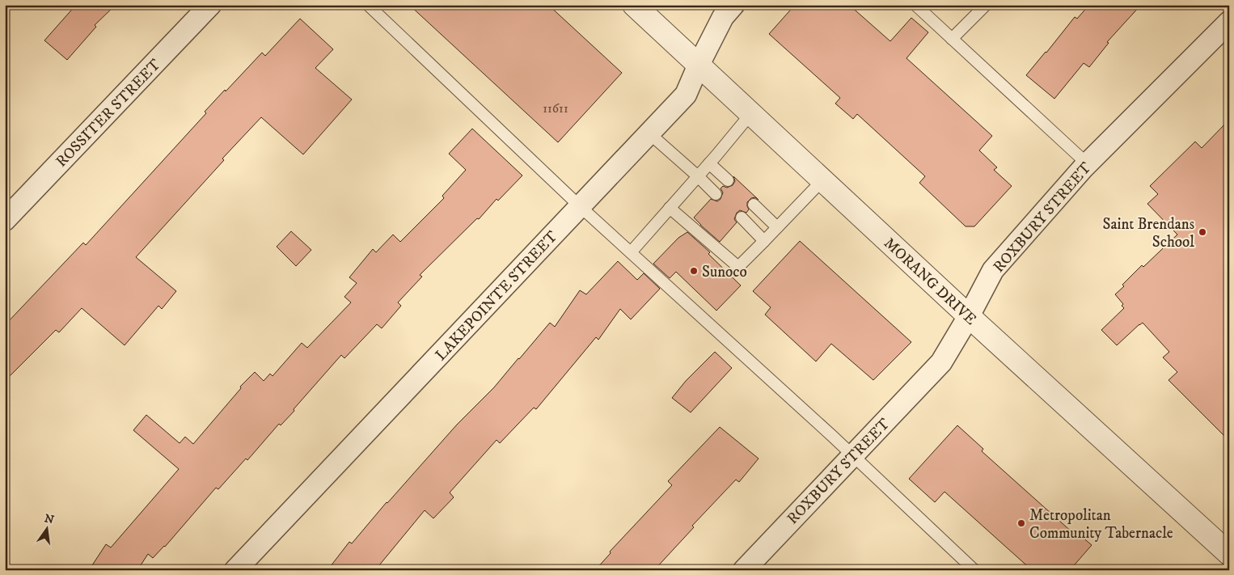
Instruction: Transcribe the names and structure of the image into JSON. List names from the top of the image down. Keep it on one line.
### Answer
{"streets":{"street":["ROSSITER STREET","ROXBURY STREET","MORANG DRIVE","LAKEPOINTE STREET"]},"crossings":[["ROXBURY STREET","MORANG DRIVE"],["MORANG DRIVE","LAKEPOINTE STREET"]],"places":["Saint Brendans School","Sunoco","Metropolitan Community Tabernacle"],"house_numbers":["11611"],"north":"top"}
